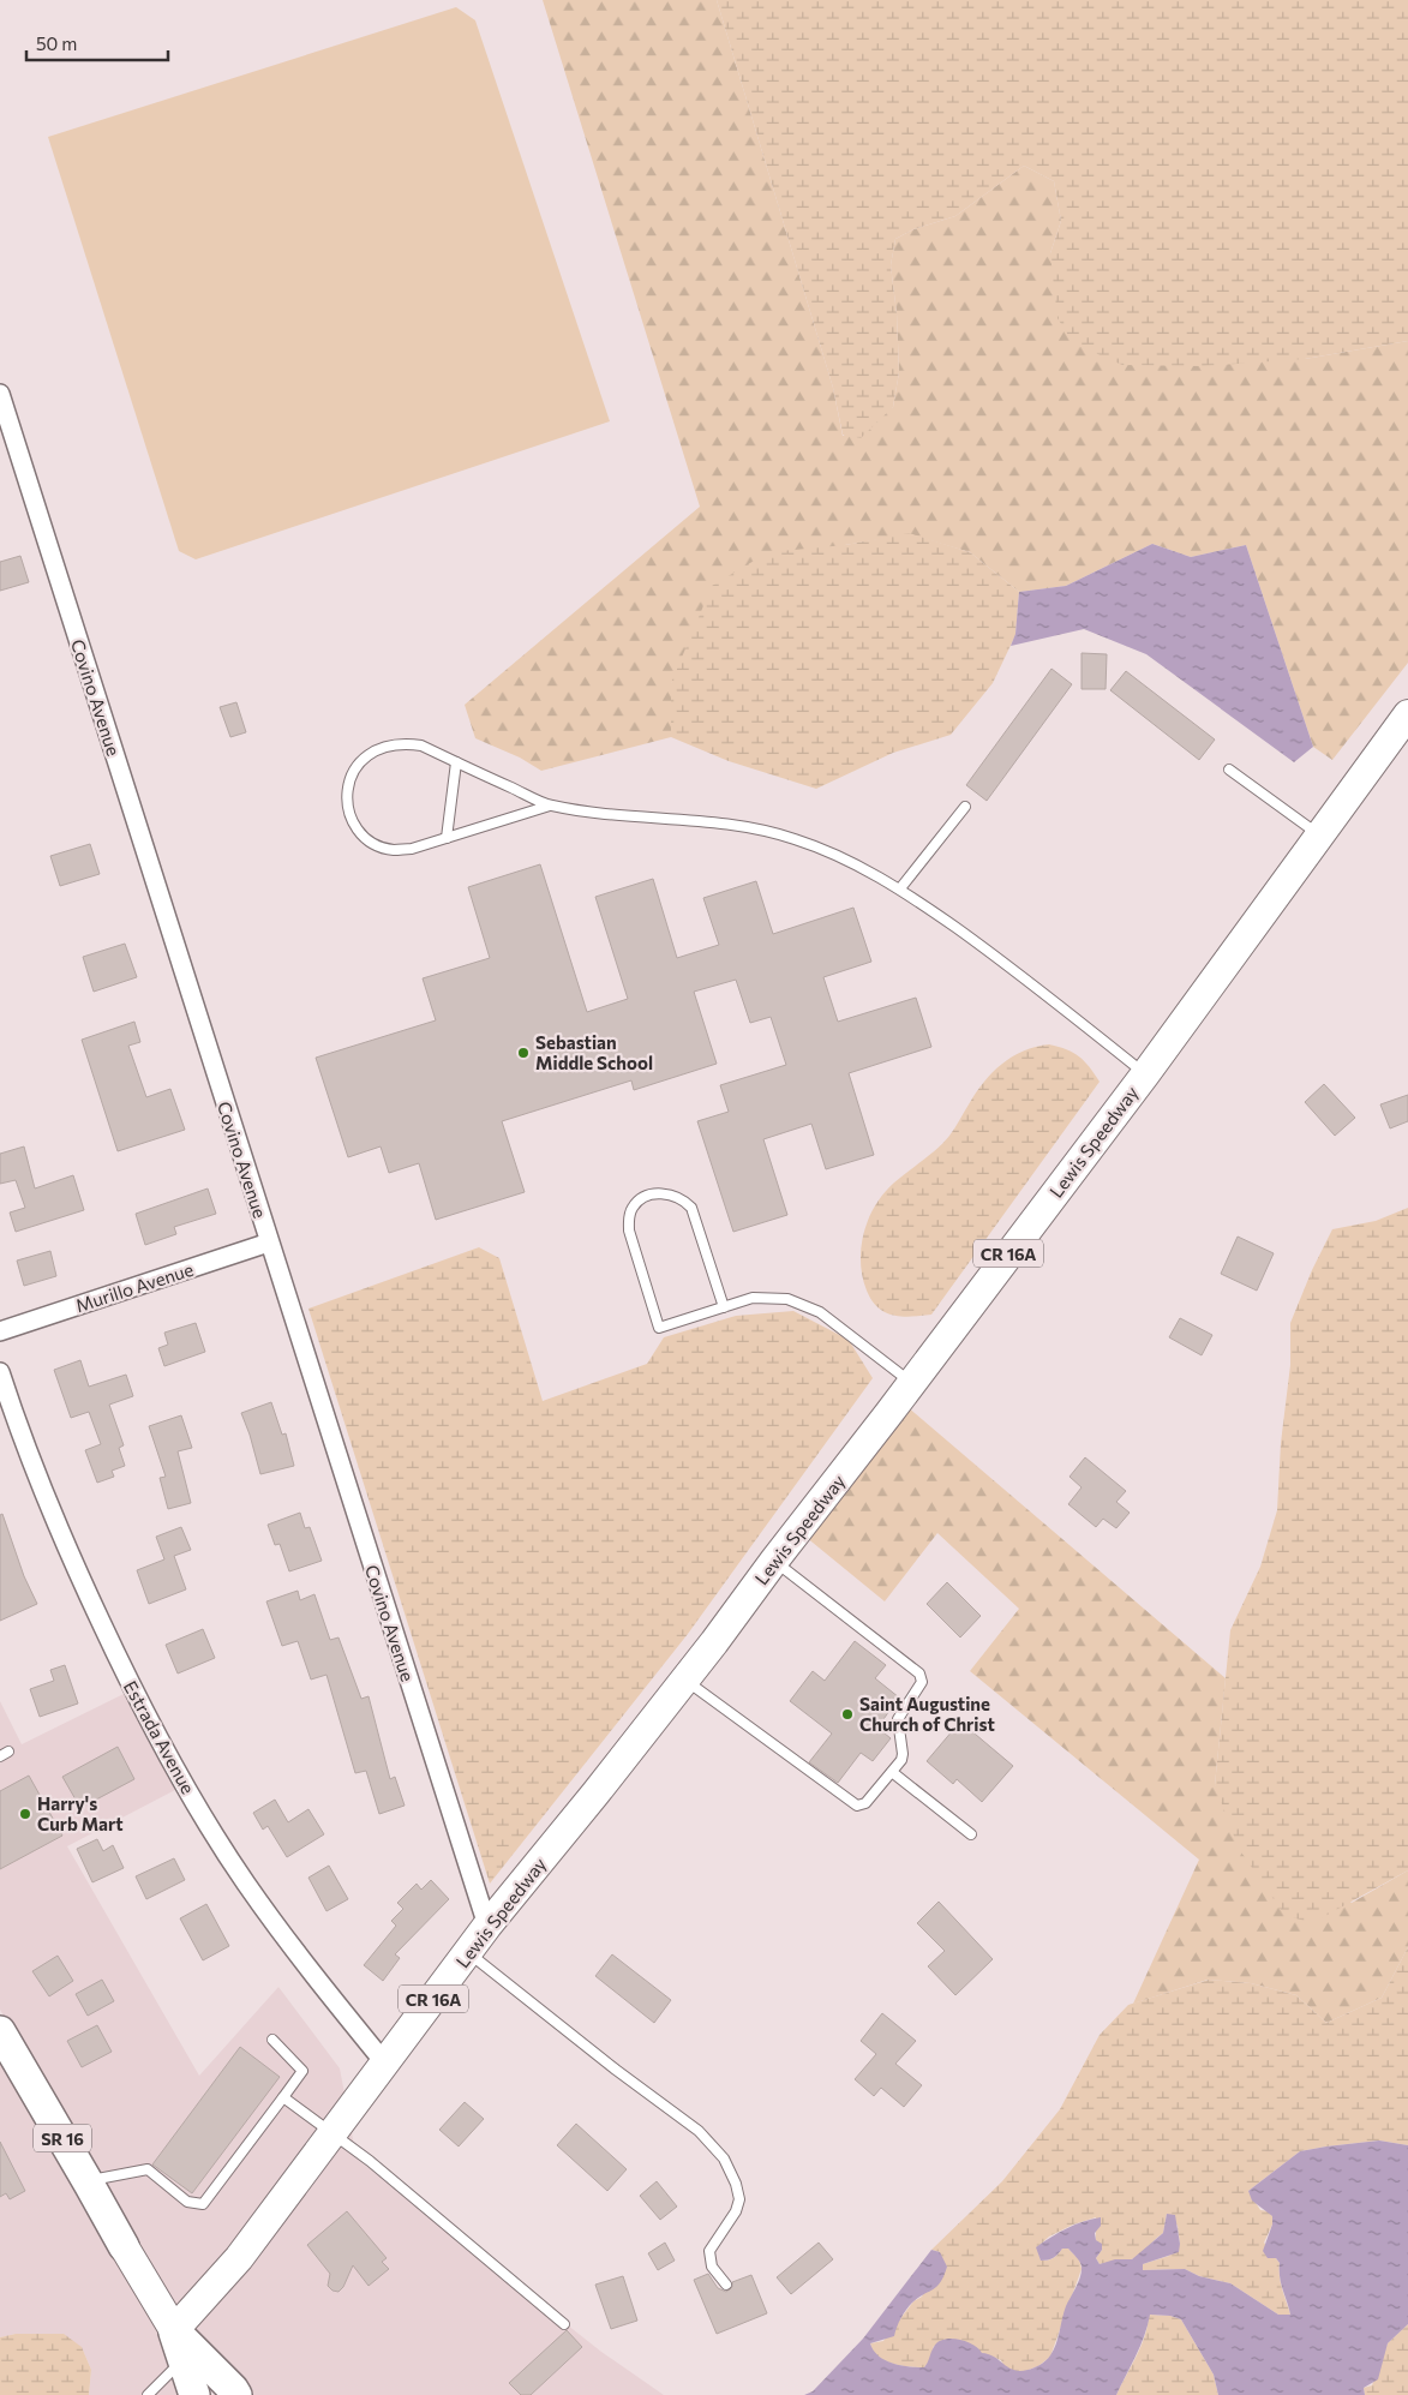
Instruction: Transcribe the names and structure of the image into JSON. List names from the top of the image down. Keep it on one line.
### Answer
{"streets":{"highway":["SR 16"],"main road":["Lewis Speedway","CR 16A"],"street":["Covino Avenue","Murillo Avenue","Estrada Avenue"]},"crossings":[["Covino Avenue","Lewis Speedway"],["Covino Avenue","Murillo Avenue"],["Lewis Speedway","Estrada Avenue"],["Lewis Speedway","SR 16"]],"places":["Sebastian Middle School","Saint Augustine Church of Christ","Harry's Curb Mart"],"scale_bar":"50 m"}
